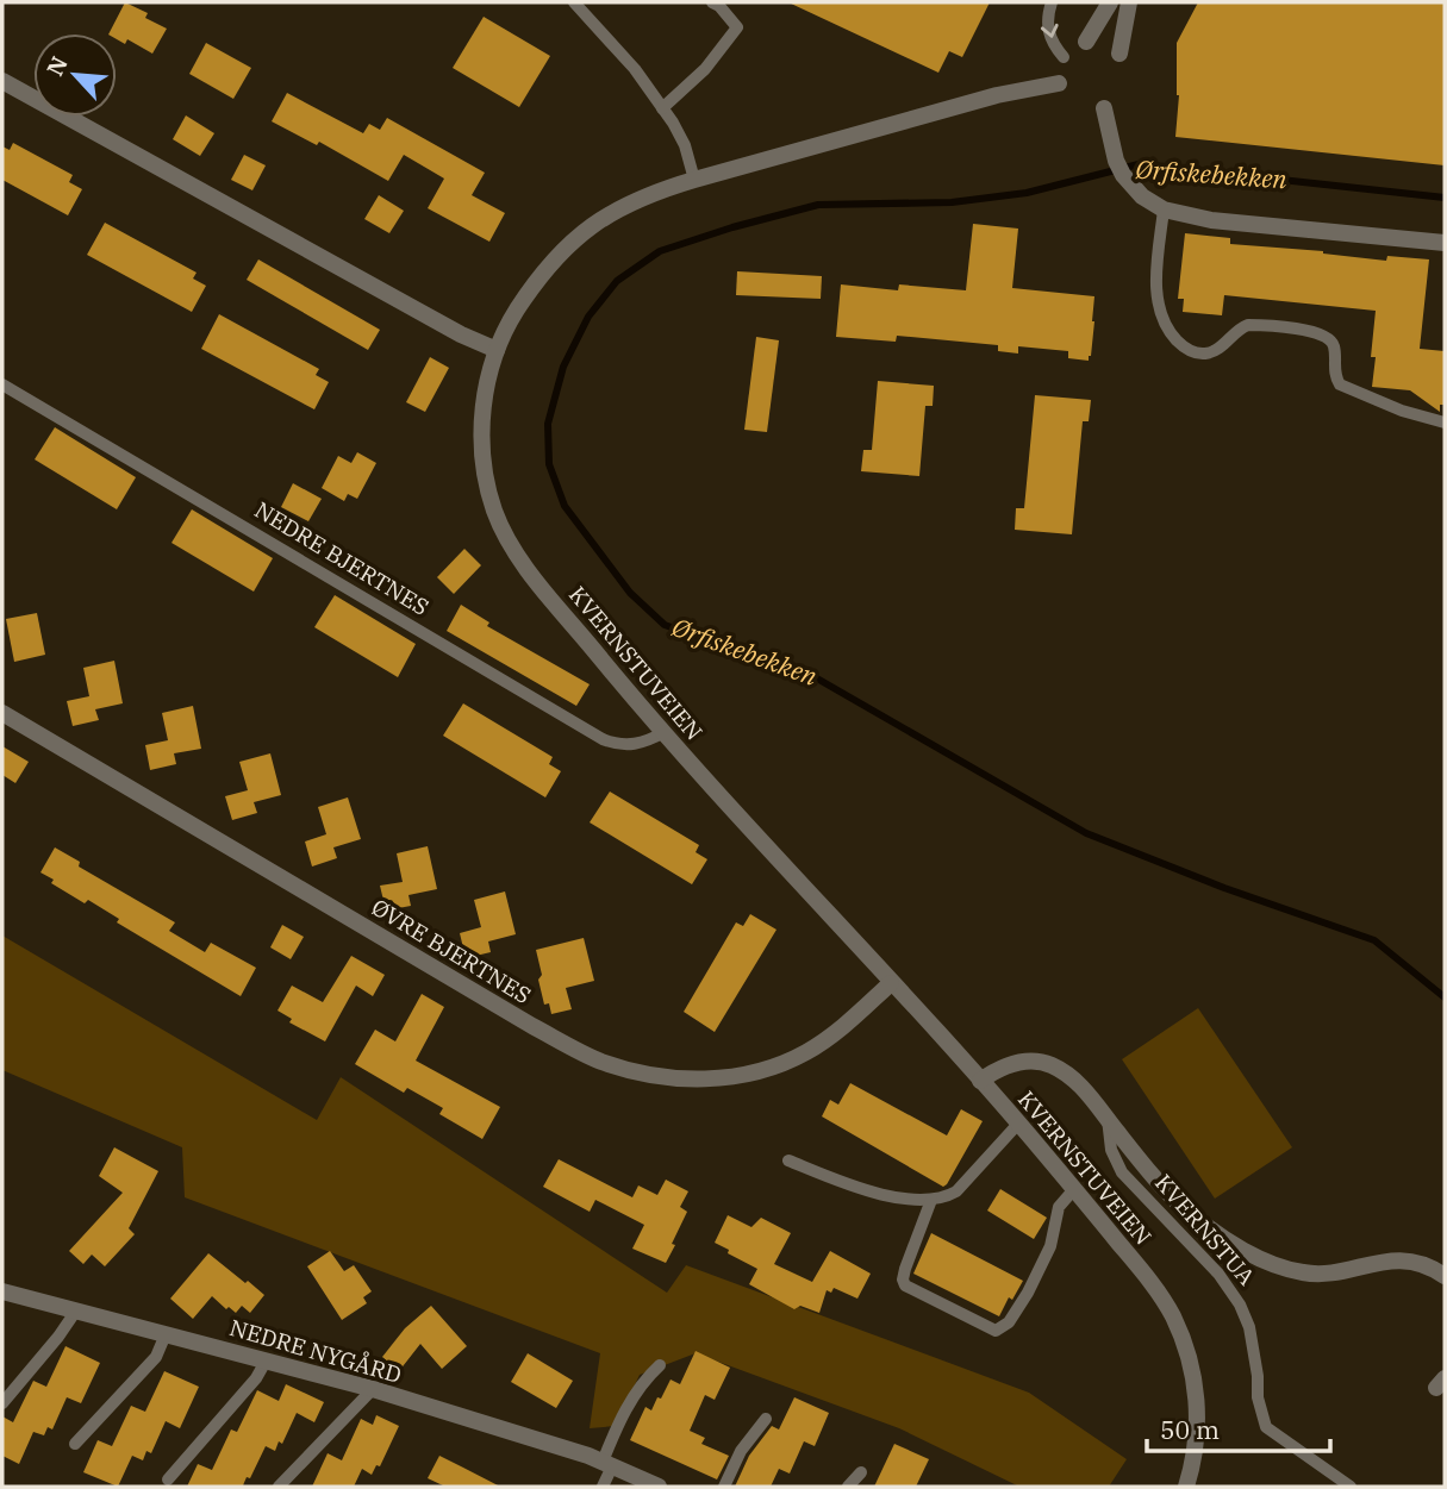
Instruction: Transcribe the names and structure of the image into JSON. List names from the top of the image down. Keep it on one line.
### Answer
{"streets":{"street":["KVERNSTUVEIEN","ØVRE BJERTNES","KVERNSTUA","NEDRE NYGÅRD"],"lane":["NEDRE BJERTNES"]},"crossings":[["NEDRE BJERTNES","KVERNSTUVEIEN"],["KVERNSTUVEIEN","ØVRE BJERTNES"],["KVERNSTUVEIEN","KVERNSTUA"]],"water":["Ørfiskebekken"],"scale_bar":"50 m","north":"top left"}
